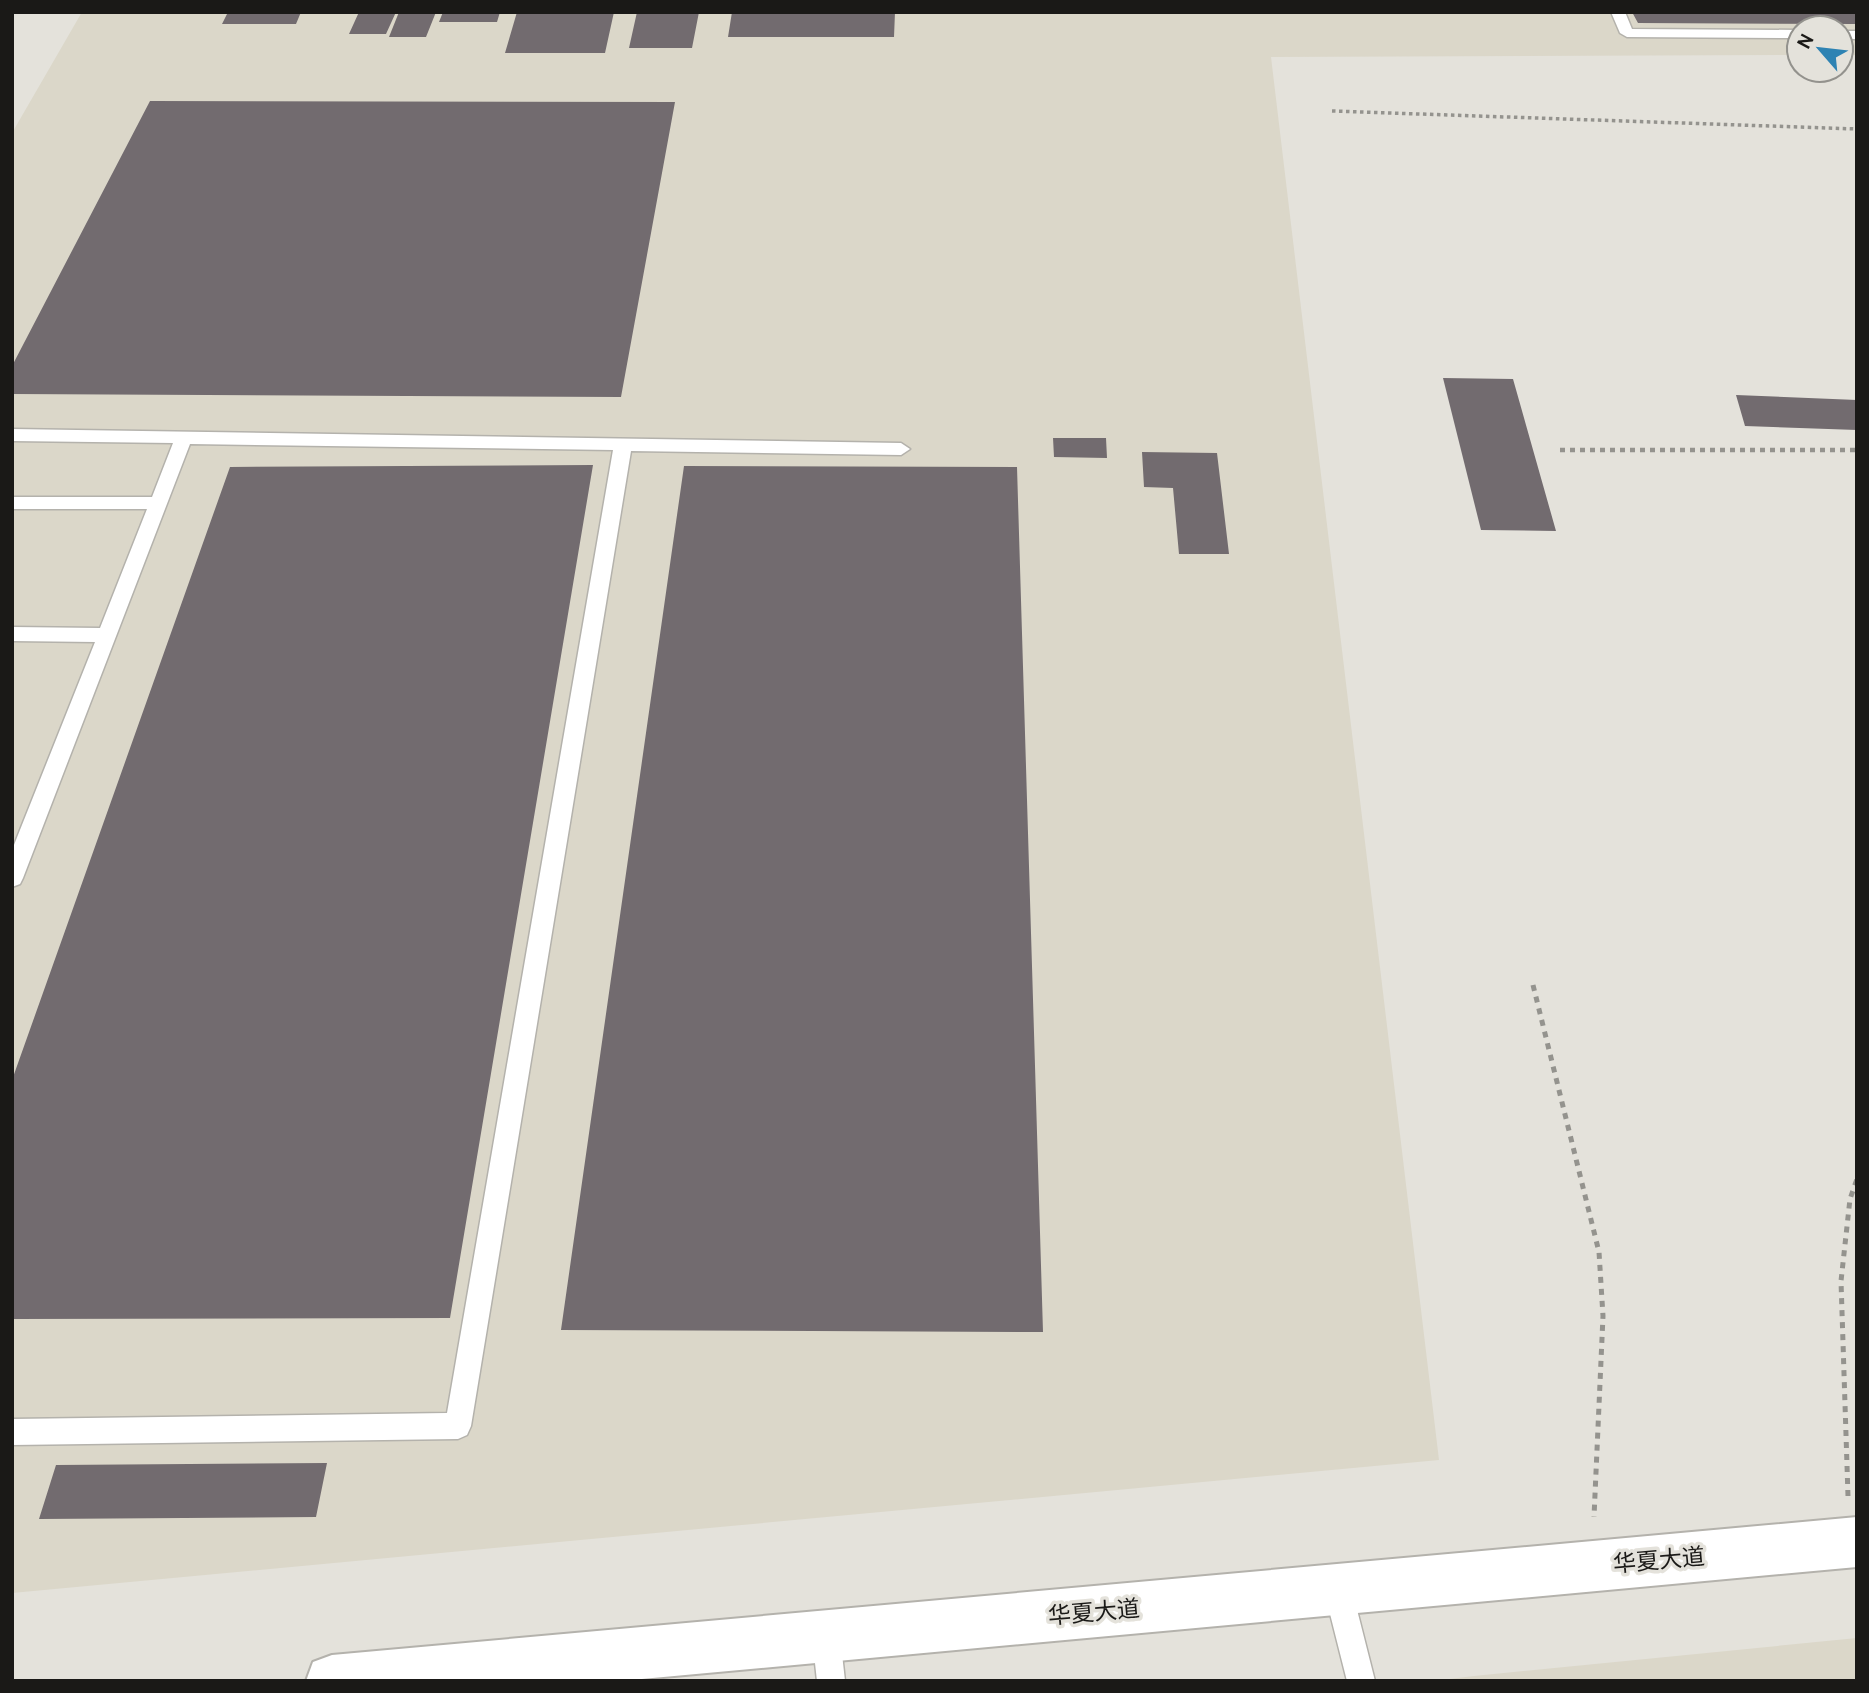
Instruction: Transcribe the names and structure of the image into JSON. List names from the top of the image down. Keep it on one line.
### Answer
{"streets":{"street":["华夏大道"]},"north":"top left"}
